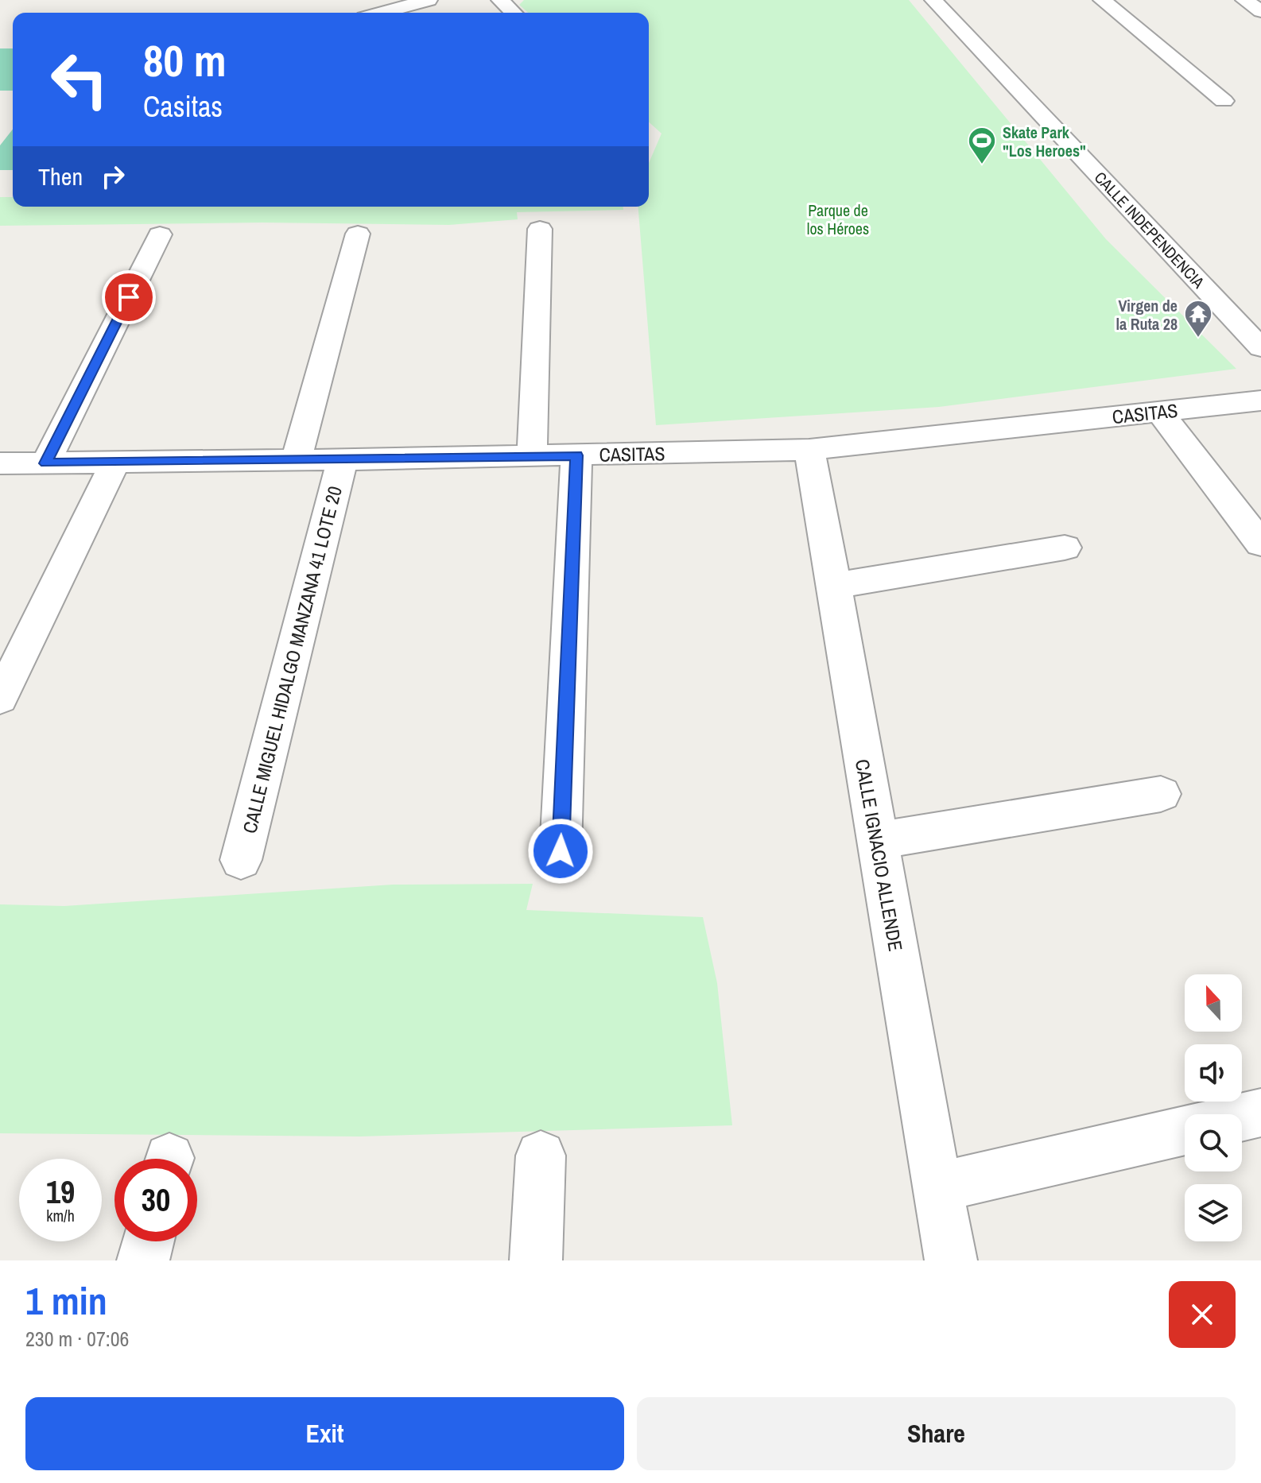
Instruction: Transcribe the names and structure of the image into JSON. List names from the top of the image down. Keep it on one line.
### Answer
{"streets":{"street":["CALLE INDEPENDENCIA","CASITAS","CALLE MIGUEL HIDALGO MANZANA 41 LOTE 20","CALLE IGNACIO ALLENDE"]},"crossings":[["CASITAS","CALLE MIGUEL HIDALGO MANZANA 41 LOTE 20"],["CASITAS","CALLE IGNACIO ALLENDE"]],"parks":["Parque de los Héroes"],"places":{"sports":["Skate Park \"Los Heroes\""],"temple":["Virgen de la Ruta 28"]},"north":"top","page":{"turn":["80 m","Casitas"],"then":"Then","speed":"19 km/h","limit":"30","heading":["1 min","230 m · 07:06"],"buttons":["Exit","Share"]}}
